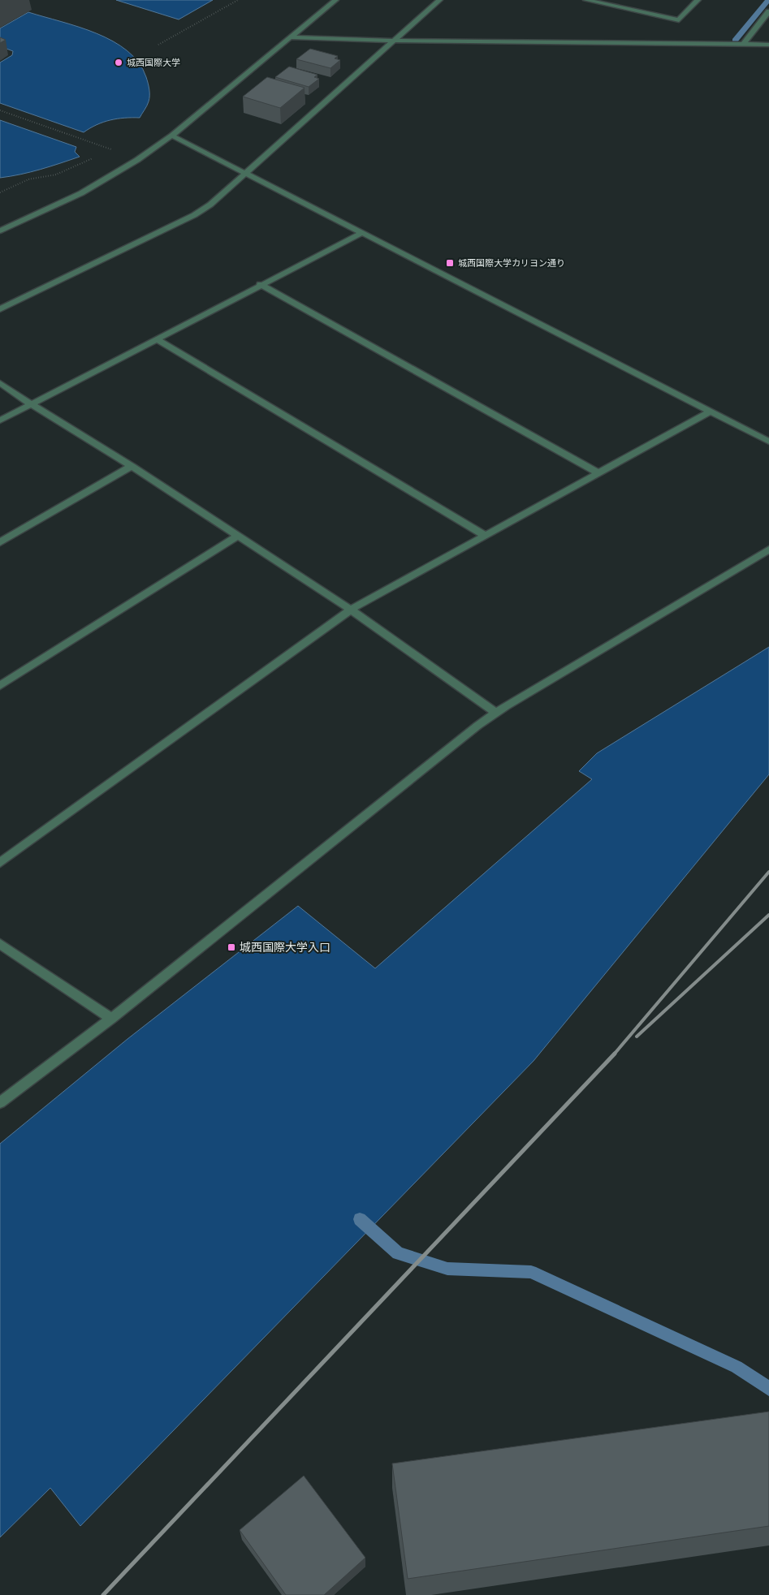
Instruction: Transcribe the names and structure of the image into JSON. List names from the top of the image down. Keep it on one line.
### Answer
{"places":{"other":["城西国際大学"],"transit":["城西国際大学カリヨン通り","城西国際大学入口"]}}
